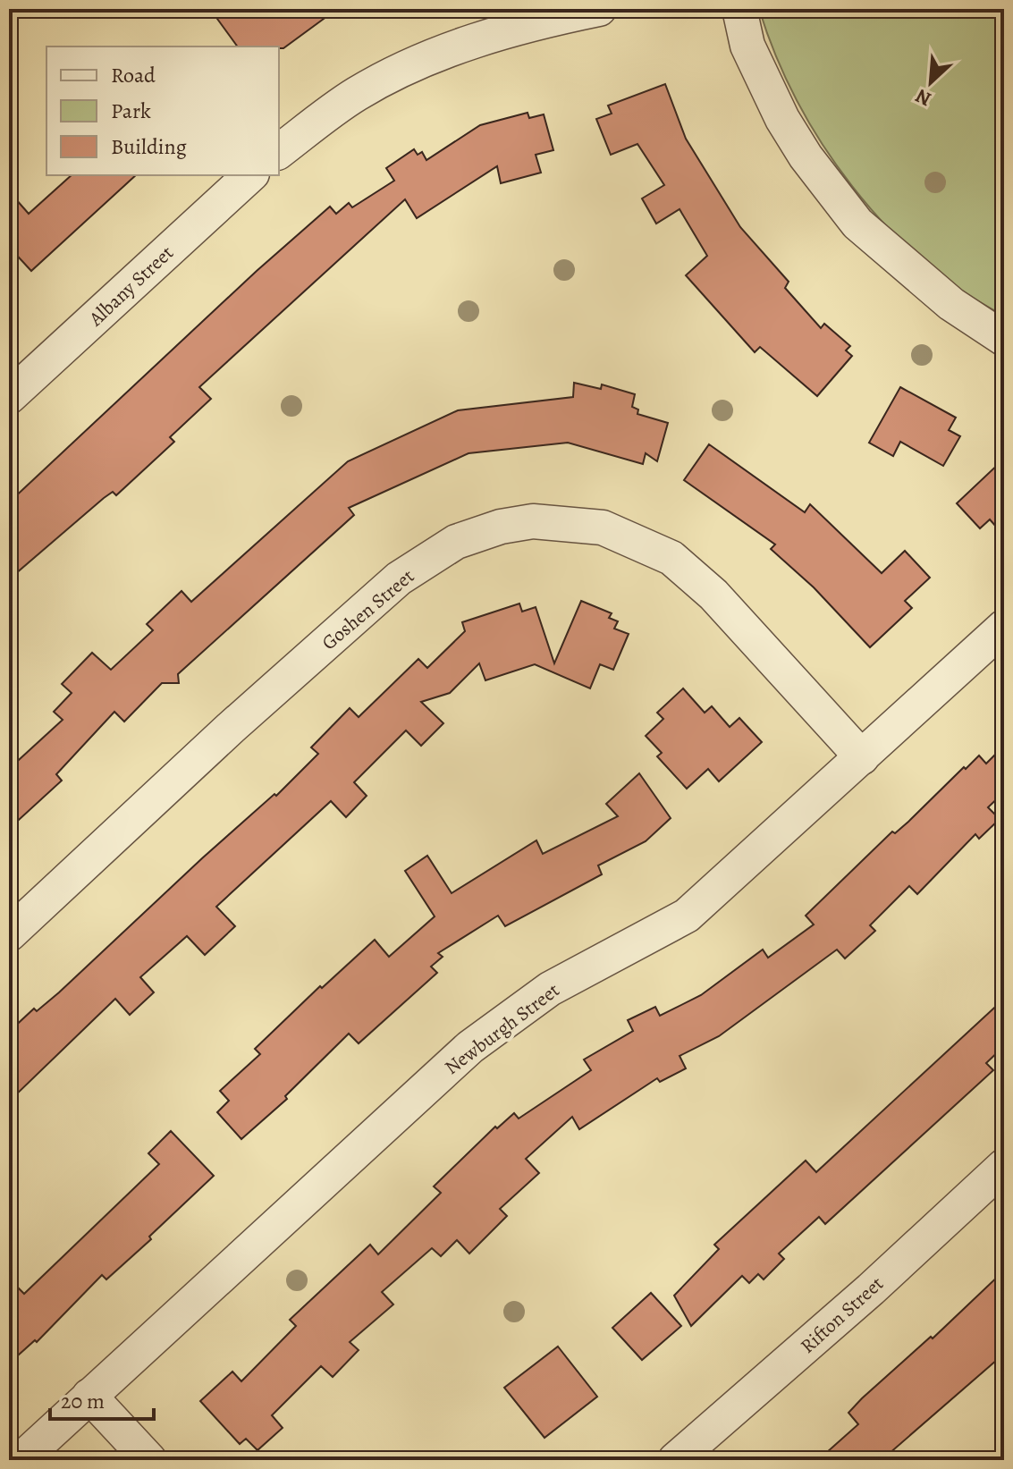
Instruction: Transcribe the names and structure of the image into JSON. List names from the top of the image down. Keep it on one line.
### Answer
{"streets":{"street":["Albany Street","Goshen Street","Newburgh Street","Rifton Street"]},"crossings":[["Goshen Street","Newburgh Street"]],"legend":["Road","Park","Building"],"scale_bar":"20 m","north":"bottom left"}
